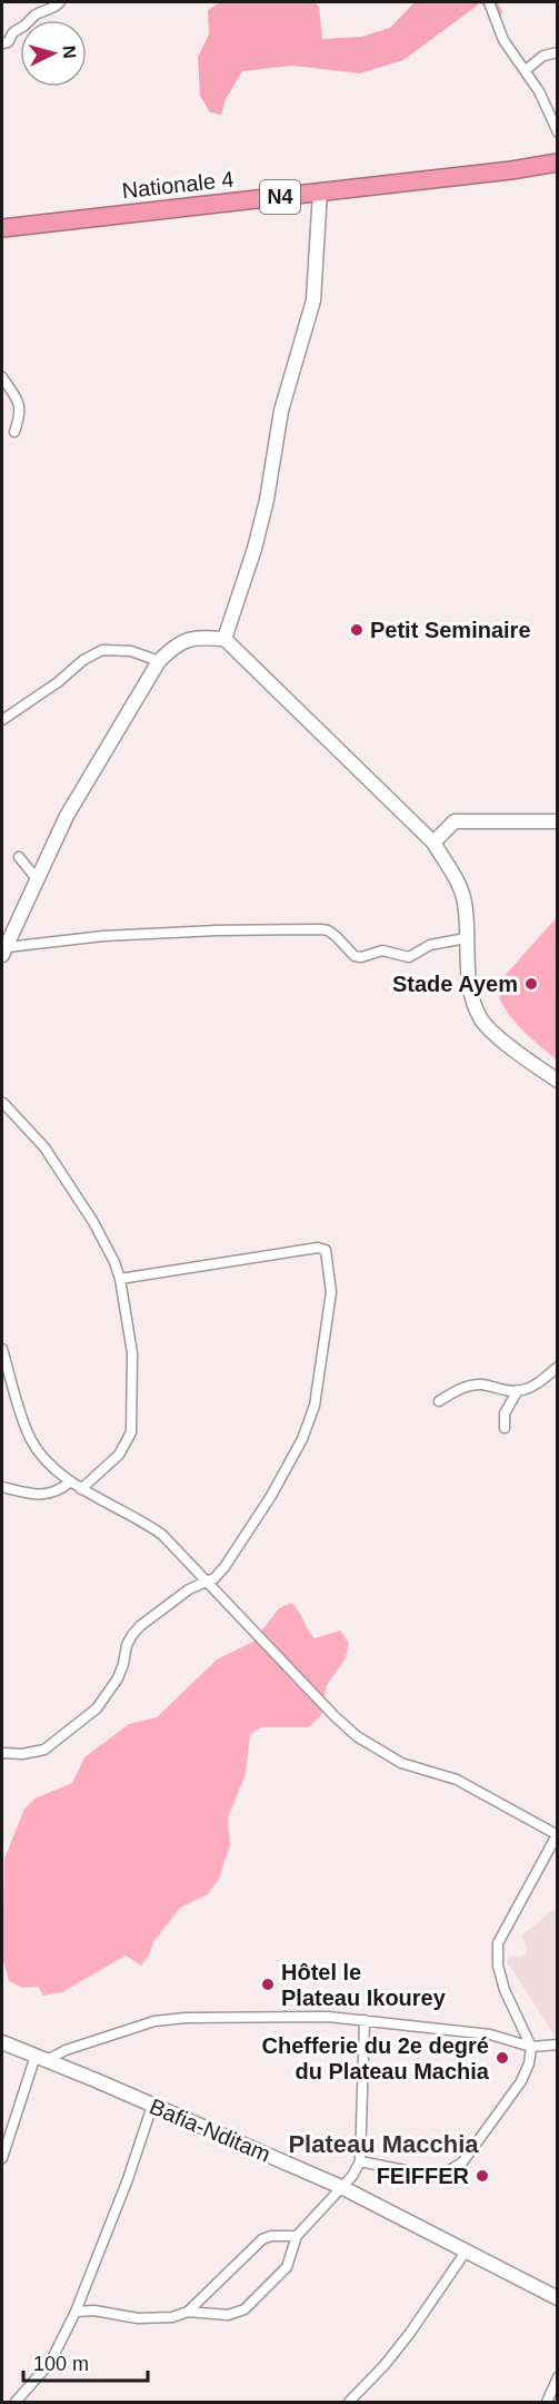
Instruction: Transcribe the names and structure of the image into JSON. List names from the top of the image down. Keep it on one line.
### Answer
{"streets":{"highway":["Nationale 4","N4"],"street":["Bafia-Nditam"]},"districts":["Plateau Macchia"],"places":["Petit Seminaire","Stade Ayem","Hôtel le Plateau Ikourey","Chefferie du 2e degré du Plateau Machia","FEIFFER"],"scale_bar":"100 m","north":"right"}
